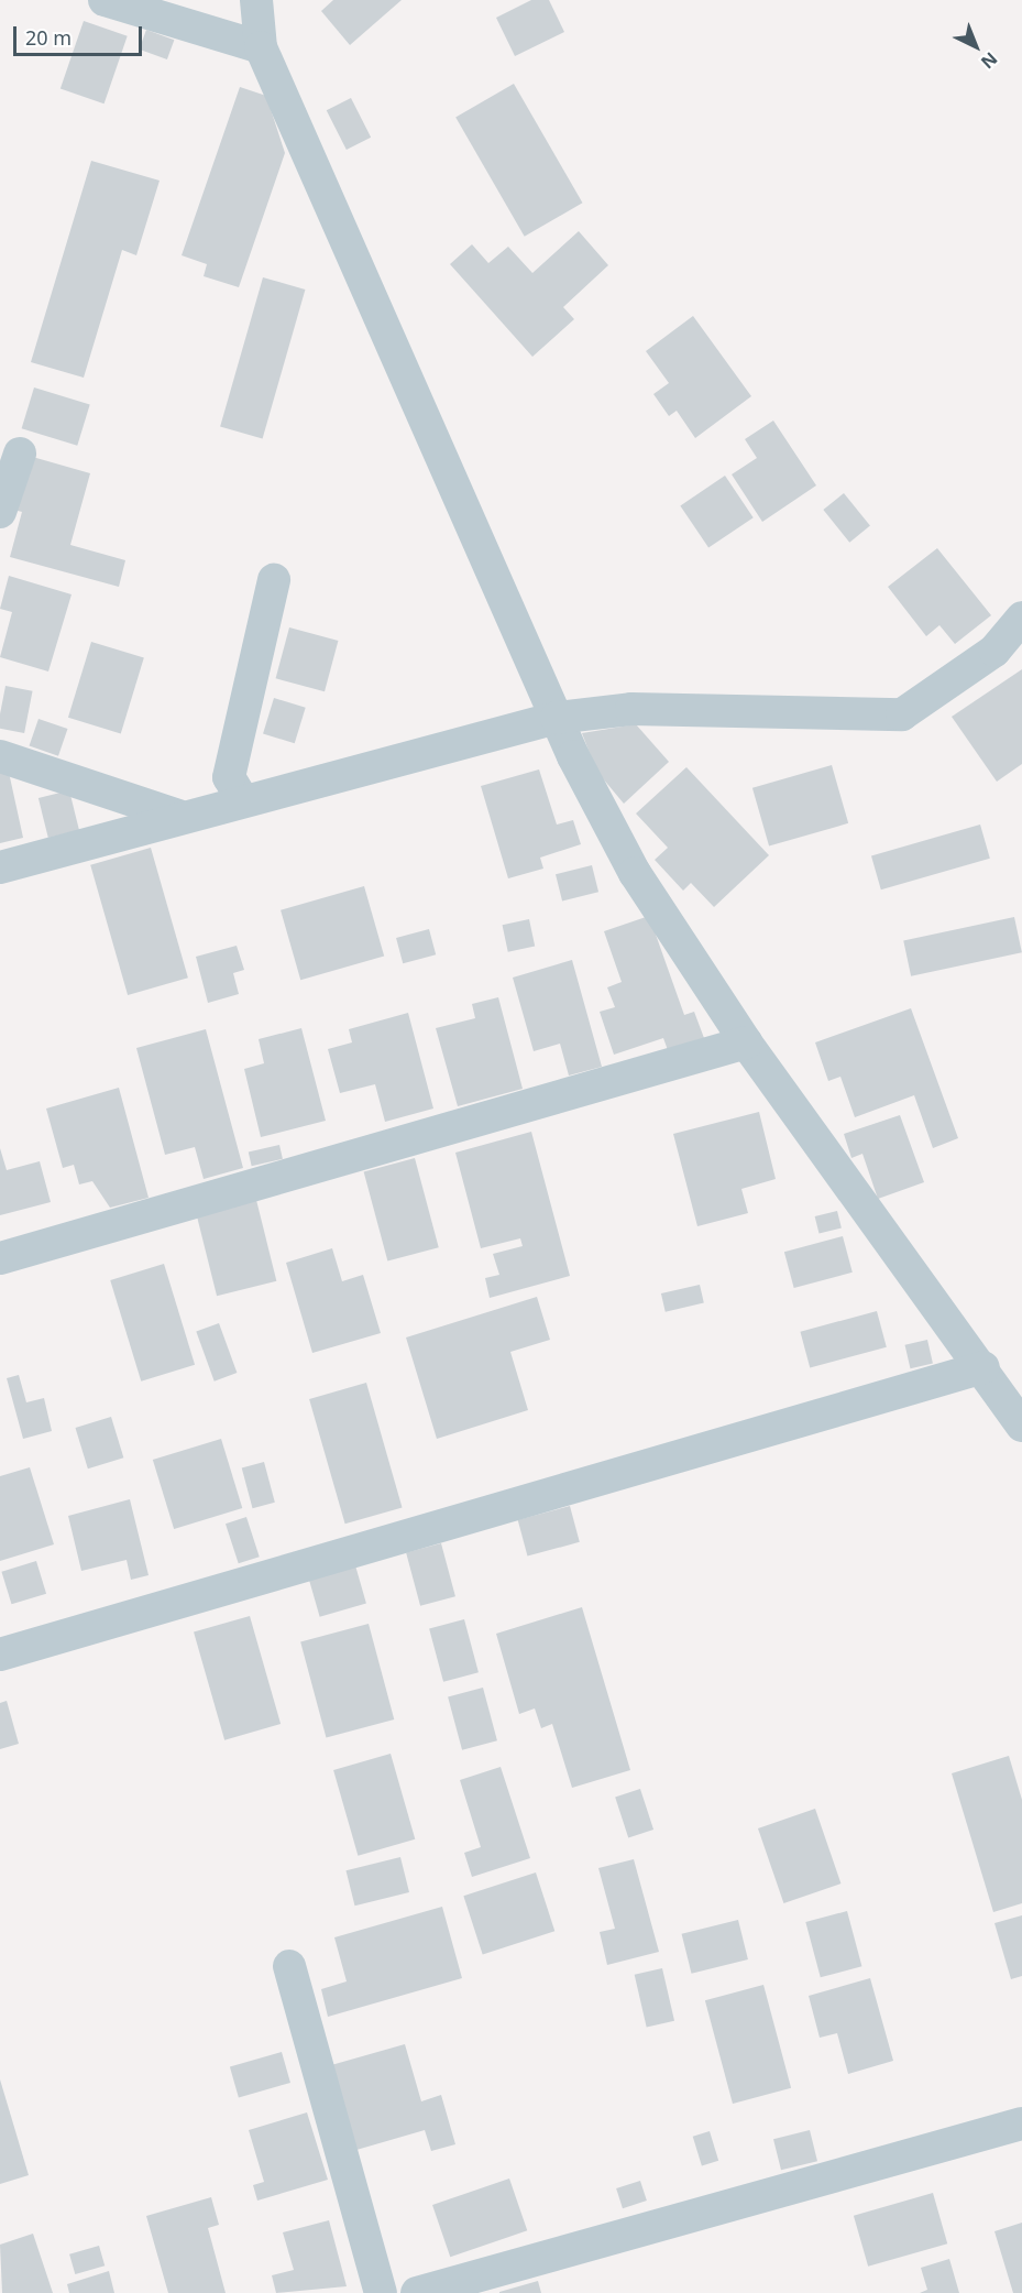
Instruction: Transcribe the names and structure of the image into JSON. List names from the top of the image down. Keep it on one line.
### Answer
{"scale_bar":"20 m","north":"bottom right"}
